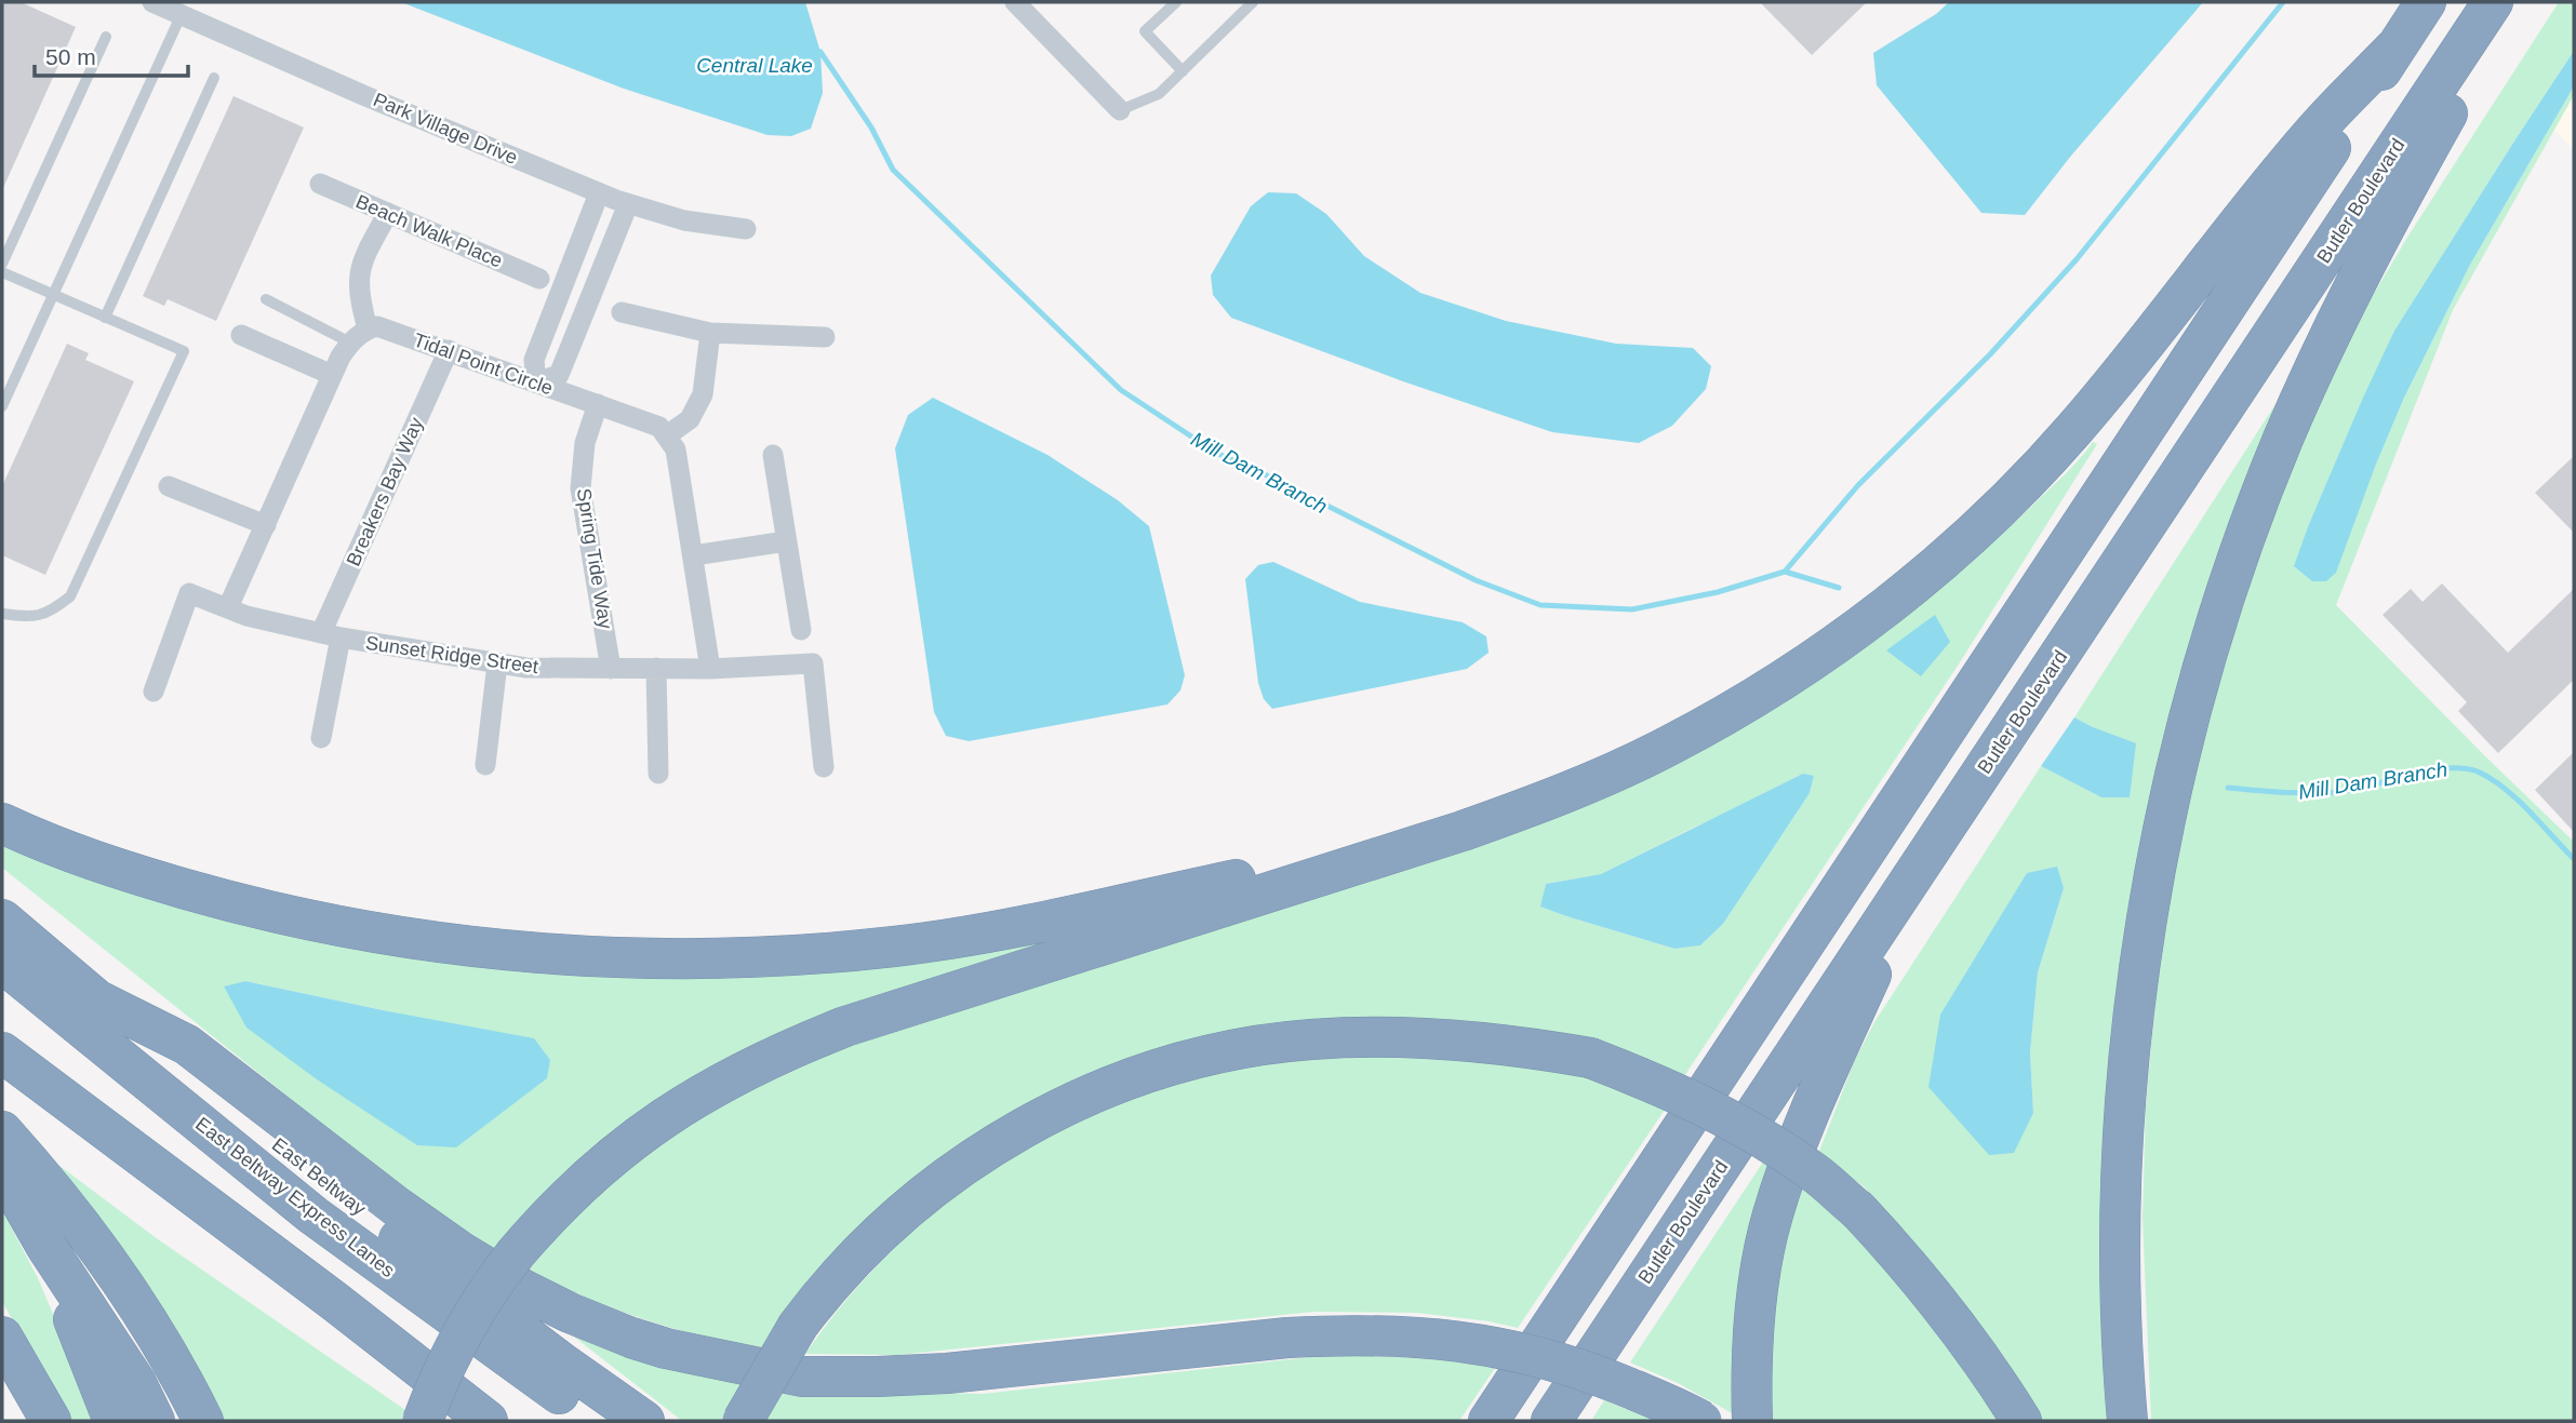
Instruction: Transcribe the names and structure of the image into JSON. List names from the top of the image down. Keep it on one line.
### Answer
{"streets":{"highway":["Butler Boulevard","East Beltway","East Beltway Express Lanes"],"street":["Park Village Drive","Beach Walk Place","Tidal Point Circle","Breakers Bay Way","Spring Tide Way","Sunset Ridge Street"]},"crossings":[["Tidal Point Circle","Breakers Bay Way"],["Tidal Point Circle","Spring Tide Way"],["Breakers Bay Way","Sunset Ridge Street"],["Spring Tide Way","Sunset Ridge Street"]],"water":["Central Lake","Mill Dam Branch"],"scale_bar":"50 m"}
